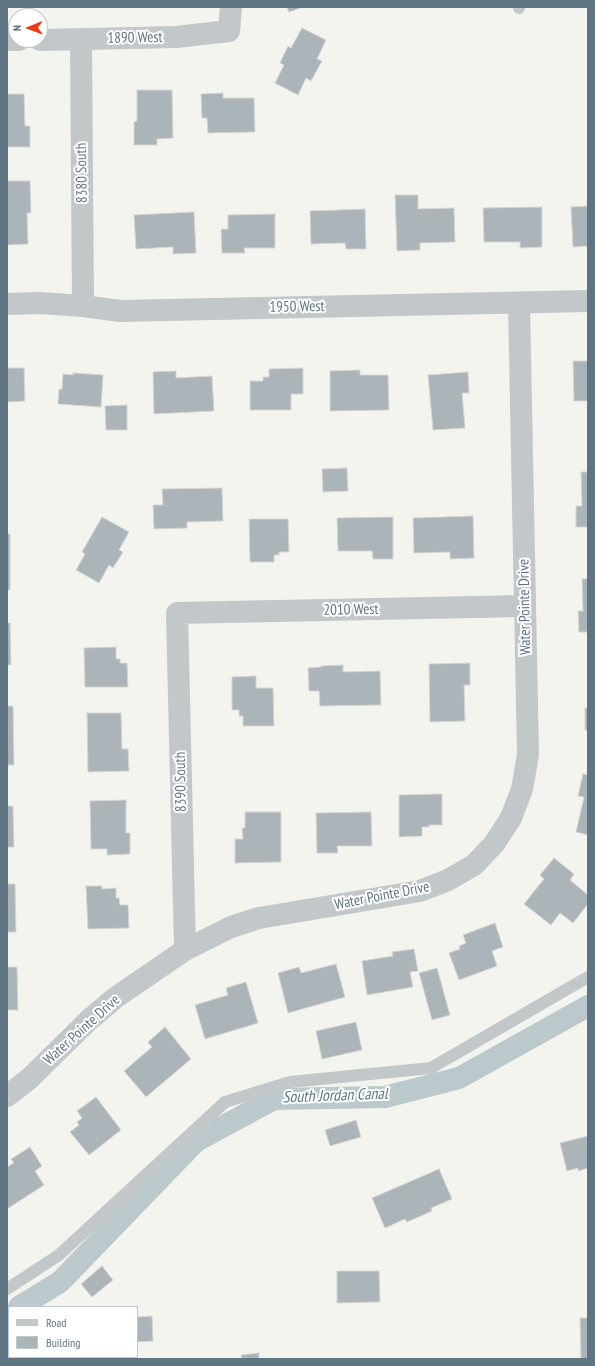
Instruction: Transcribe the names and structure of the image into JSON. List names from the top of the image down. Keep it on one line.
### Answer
{"streets":{"street":["1890 West","8380 South","1950 West","Water Pointe Drive","2010 West","8390 South"]},"crossings":[["1890 West","8380 South"],["8380 South","1950 West"],["1950 West","Water Pointe Drive"],["Water Pointe Drive","2010 West"],["Water Pointe Drive","8390 South"],["2010 West","8390 South"]],"water":["South Jordan Canal"],"legend":["Road","Building"],"north":"left"}
